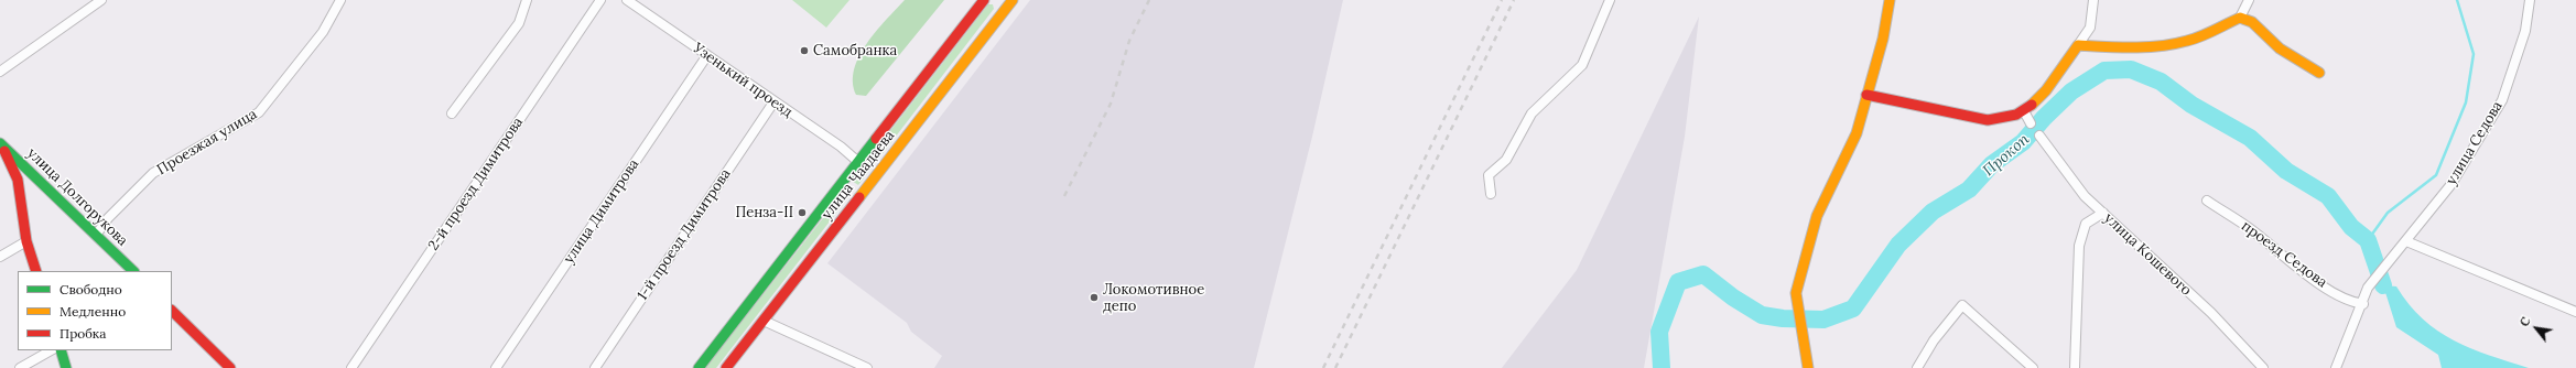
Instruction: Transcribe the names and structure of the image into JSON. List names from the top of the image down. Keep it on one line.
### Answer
{"streets":{"main road":["улица Чаадаева","улица Долгорукова"],"street":["Узенький проезд","Проезжая улица","улица Седова","2-й проезд Димитрова","улица Димитрова","1-й проезд Димитрова","улица Кошевого","проезд Седова"]},"crossings":[["Узенький проезд","улица Чаадаева"],["Узенький проезд","улица Димитрова"],["Узенький проезд","1-й проезд Димитрова"],["Проезжая улица","улица Долгорукова"],["улица Седова","проезд Седова"]],"water":["Прокоп"],"places":["Самобранка","Пенза-II","Локомотивное депо"],"legend":["Свободно","Медленно","Пробка"],"north":"top left"}
